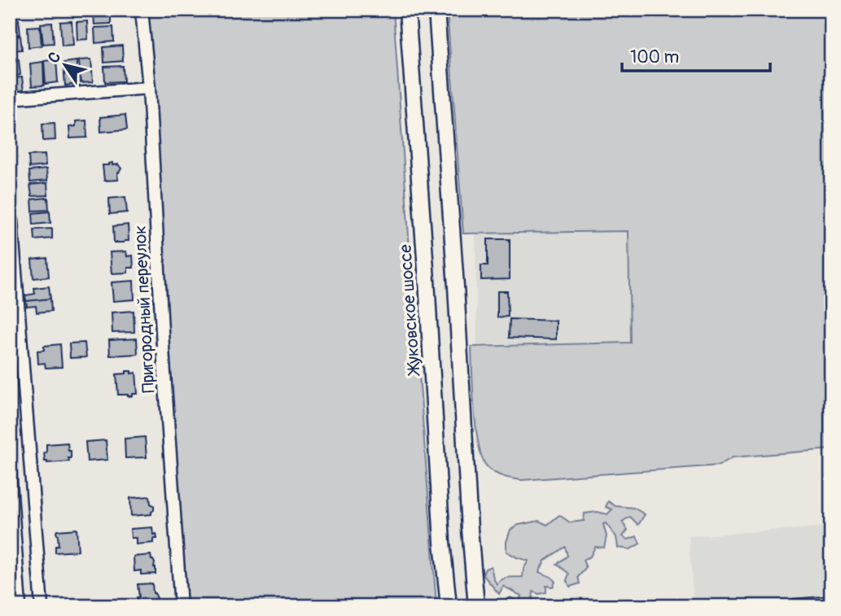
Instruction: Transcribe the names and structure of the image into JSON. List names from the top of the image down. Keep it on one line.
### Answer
{"streets":{"main road":["Жуковское шоссе"],"street":["Пригородный переулок"]},"scale_bar":"100 m","north":"top left"}
